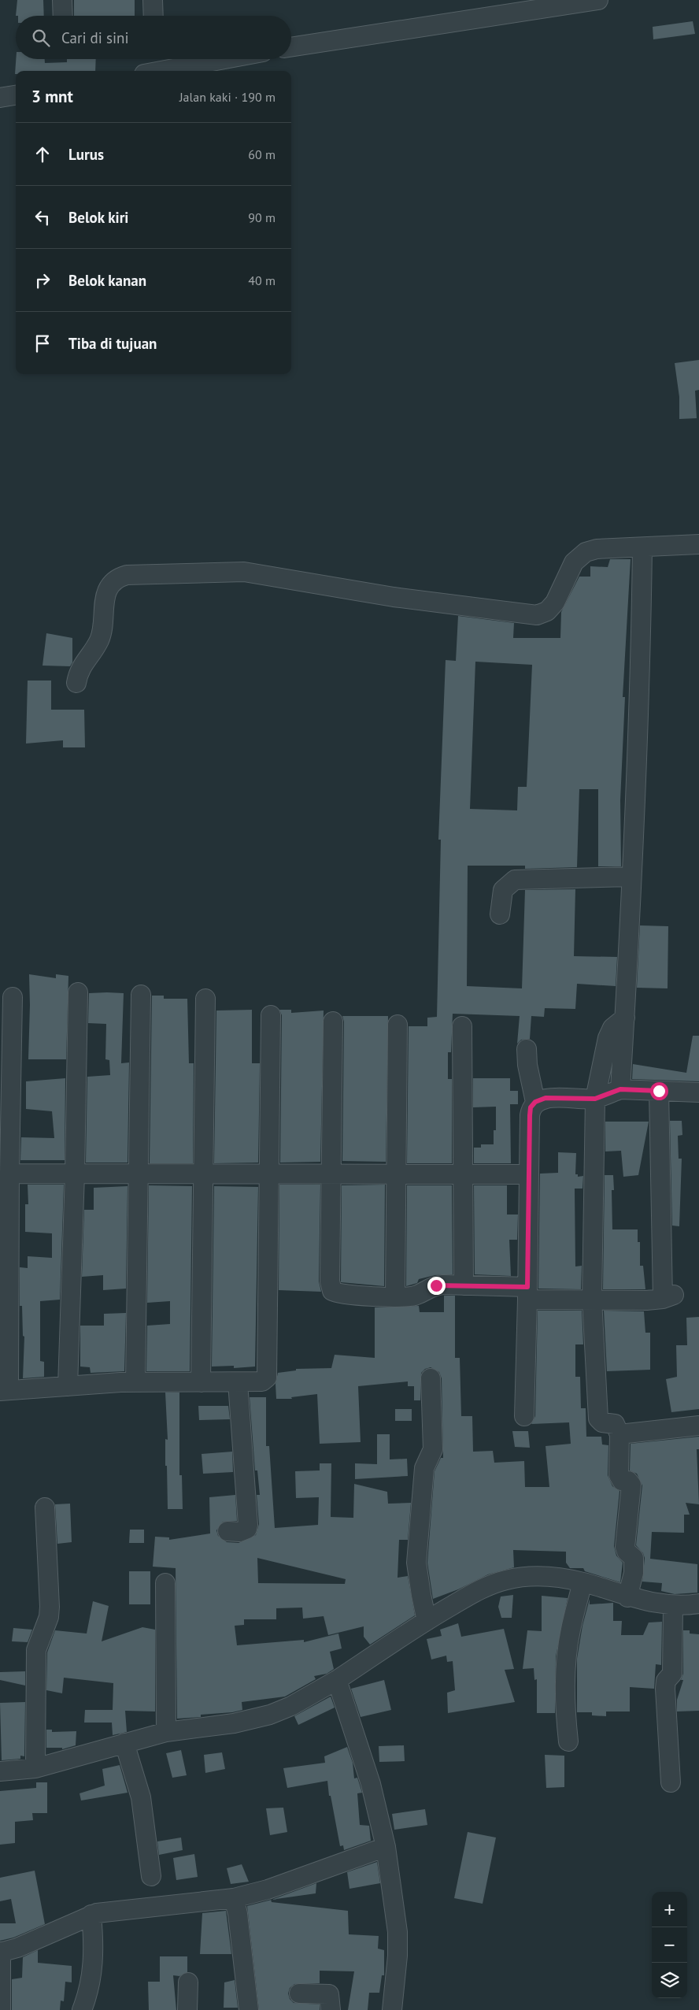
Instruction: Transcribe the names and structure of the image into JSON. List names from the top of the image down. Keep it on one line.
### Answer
{"page":{"search":"Cari di sini","heading":["3 mnt","Jalan kaki · 190 m"],"list":[["Lurus","60 m"],["Belok kiri","90 m"],["Belok kanan","40 m"],"Tiba di tujuan"],"map_buttons":["+","−"]}}
